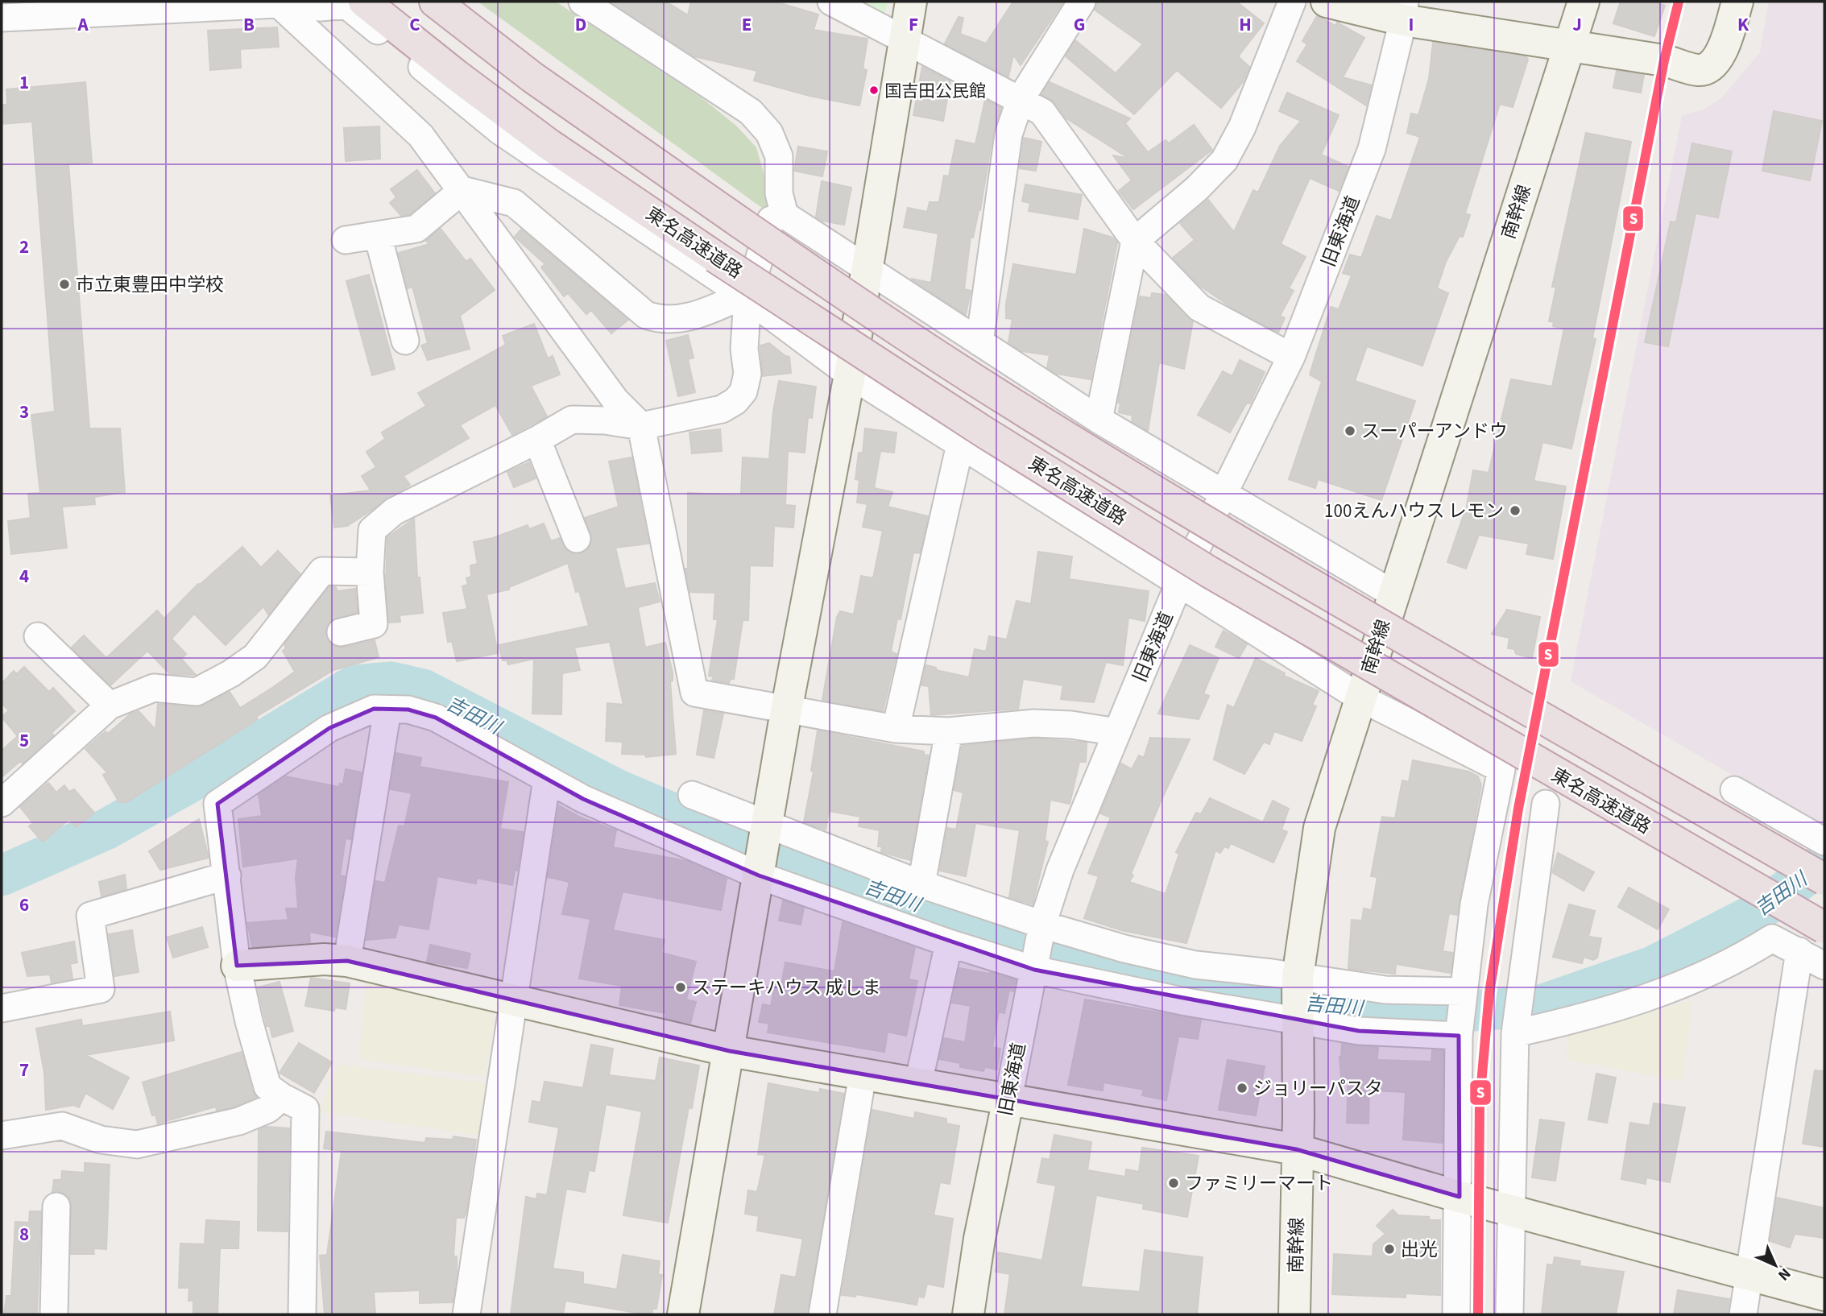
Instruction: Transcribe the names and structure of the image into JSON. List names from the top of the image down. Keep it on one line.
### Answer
{"streets":{"highway":["東名高速道路"],"street":["南幹線","旧東海道"]},"water":["吉田川"],"places":["国吉田公民館","市立東豊田中学校","スーパーアンドウ","100えんハウス レモン","ステーキハウス 成しま","ジョリーパスタ","ファミリーマート","出光"],"lines":["transit line S"],"north":"bottom right","grid":{"columns":["A","B","C","D","E","F","G","H","I","J","K"],"rows":["1","2","3","4","5","6","7","8"]}}
